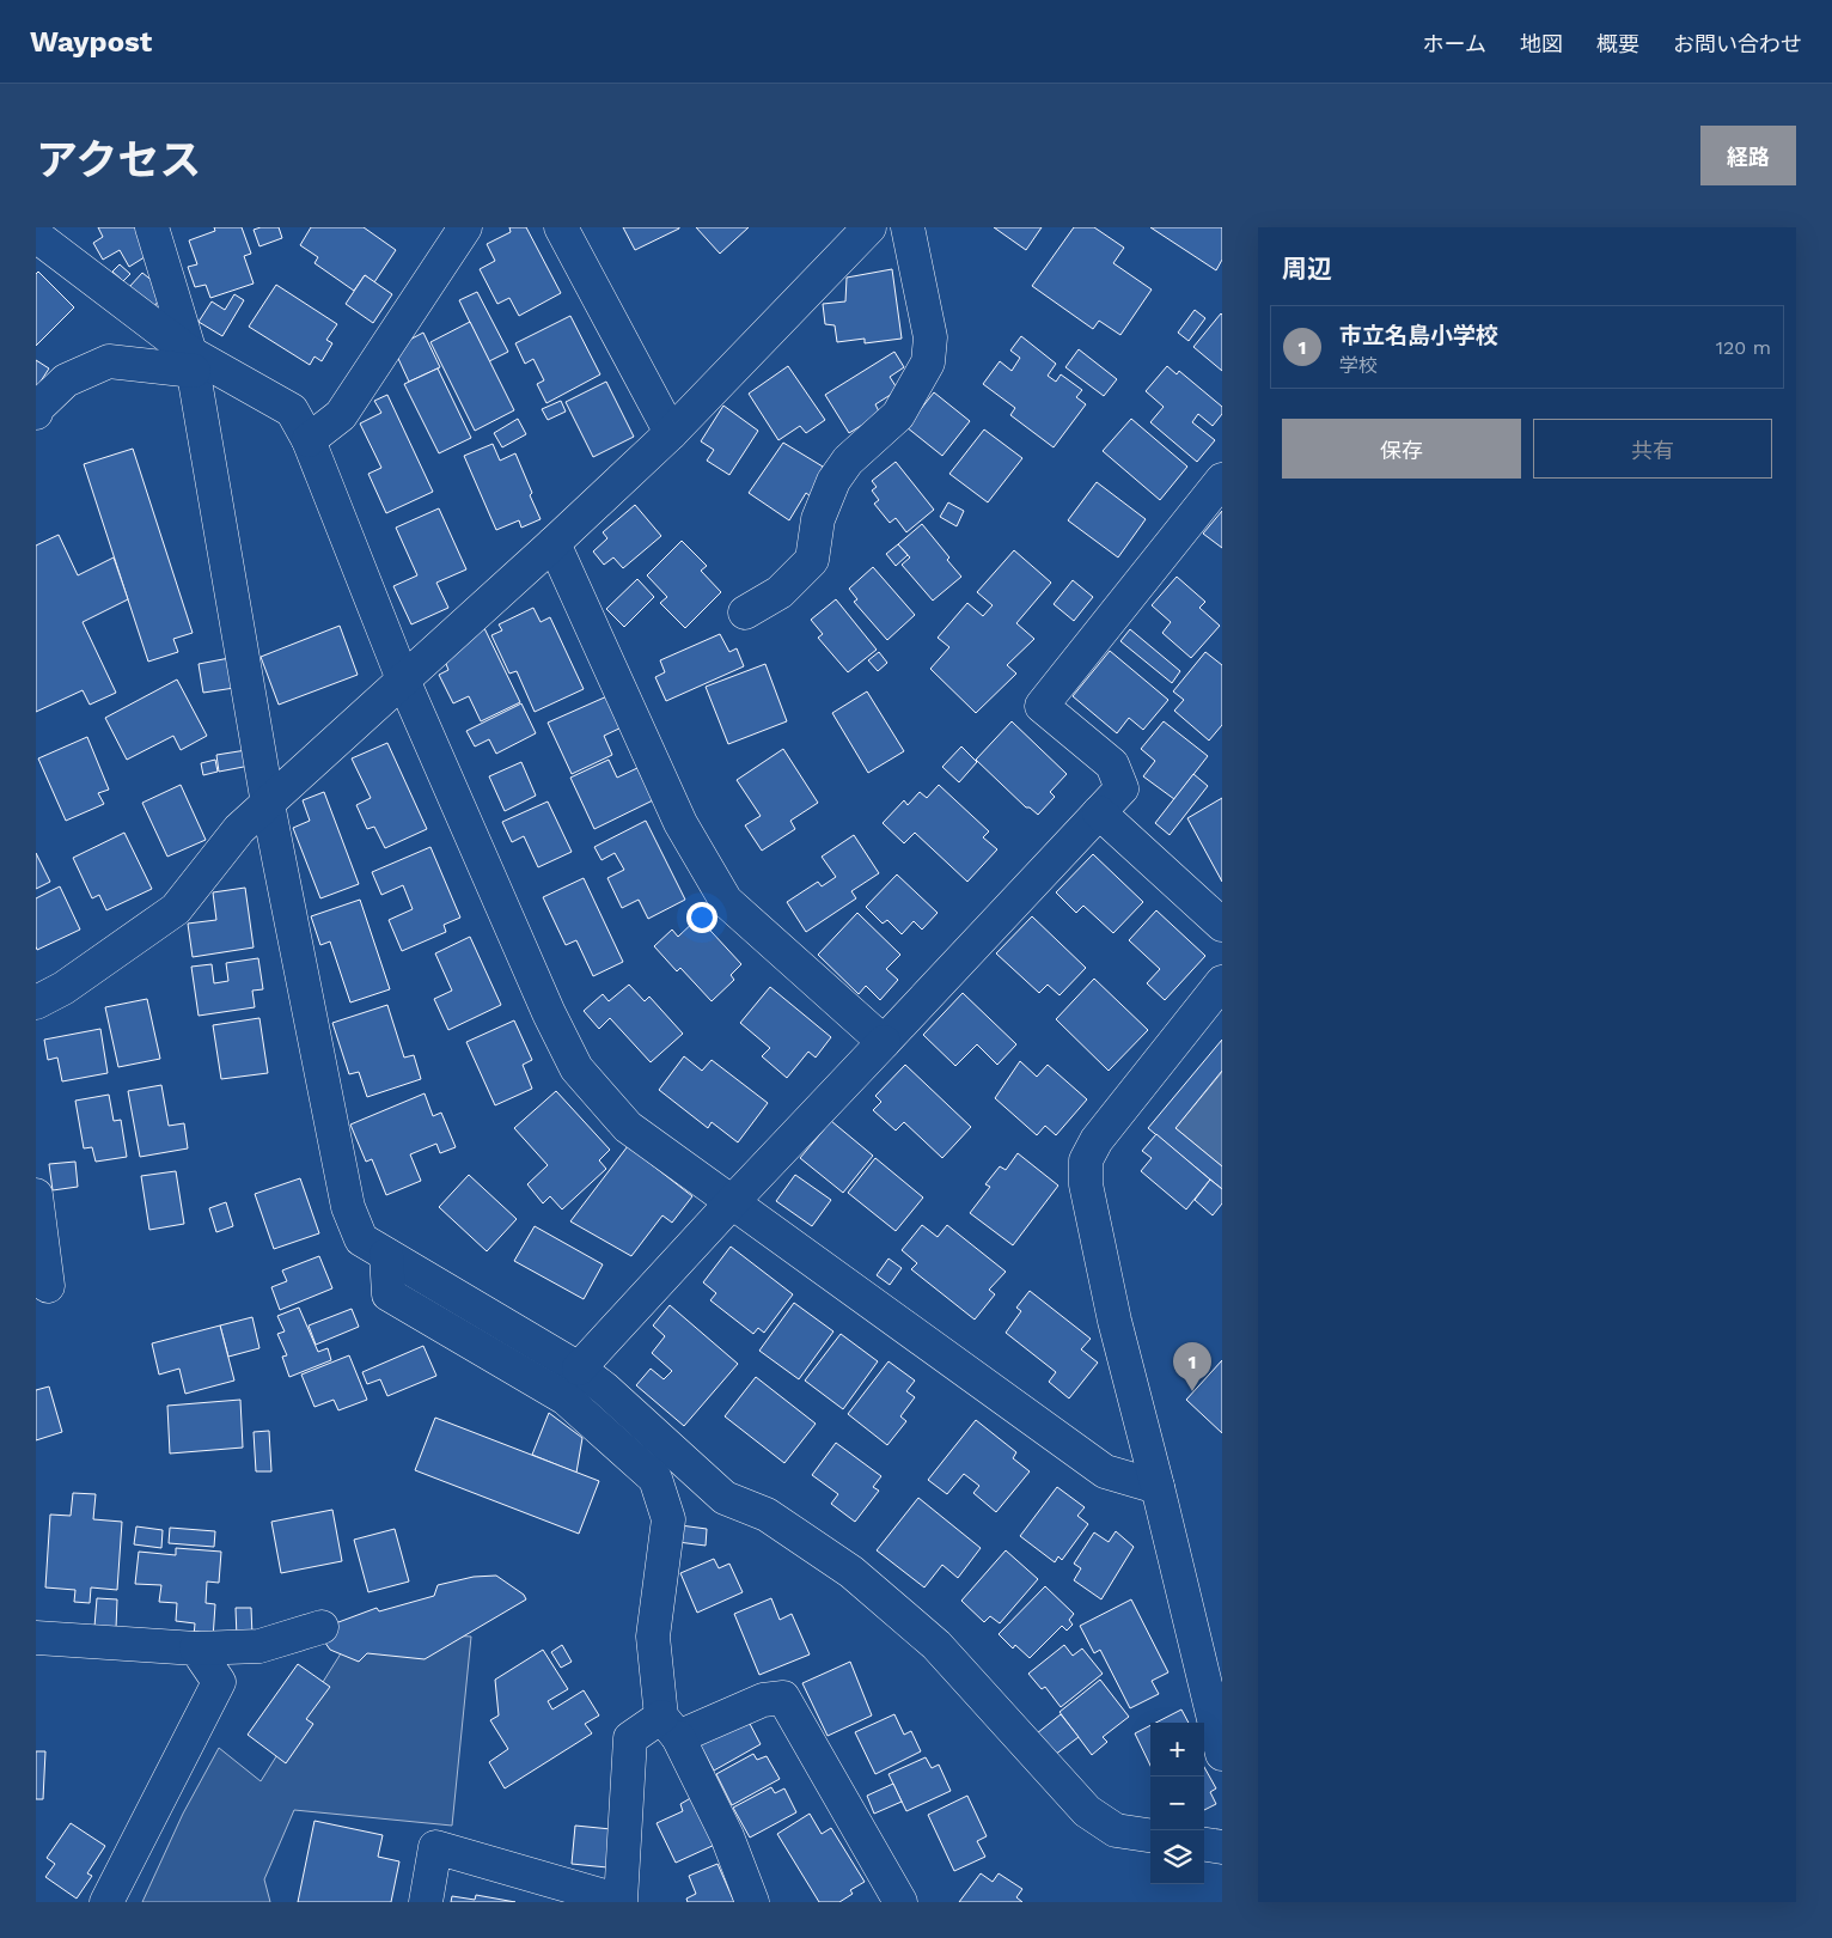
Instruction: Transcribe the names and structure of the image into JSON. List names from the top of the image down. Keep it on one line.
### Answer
{"page":{"header":"Waypost","nav":["ホーム","地図","概要","お問い合わせ"],"title":"アクセス","buttons":["経路",["保存","共有"]],"heading":"周辺","list":[{"mark":"1","name":"市立名島小学校","note":"学校","value":"120 m"}],"pins":"1","map_buttons":["+","−"]}}
